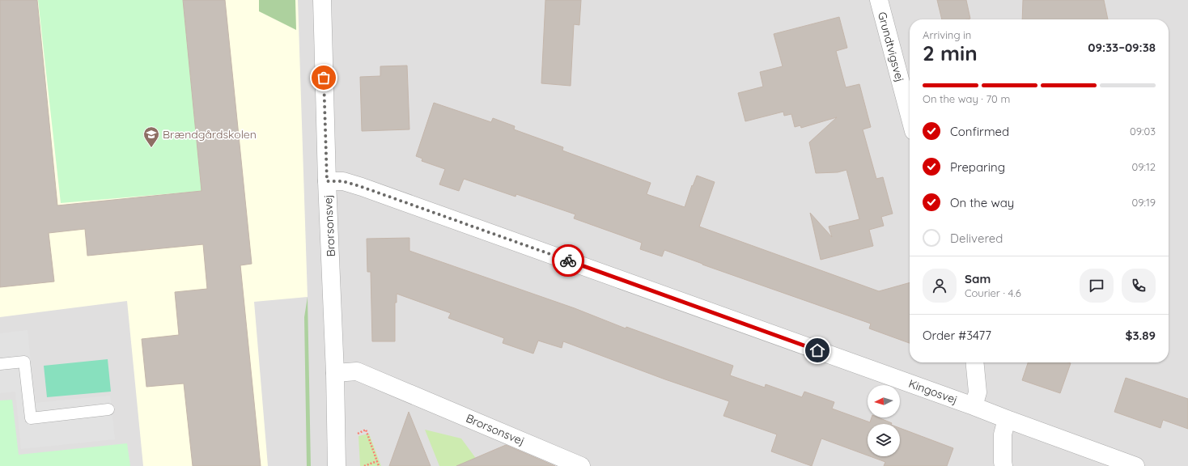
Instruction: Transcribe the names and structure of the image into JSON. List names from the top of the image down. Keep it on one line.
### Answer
{"streets":{"street":["Grundtvigsvej","Brorsonsvej","Kingosvej"]},"crossings":[["Brorsonsvej","Kingosvej"]],"places":{"school or university":["Brændgårdskolen"]},"north":"left","page":{"heading":["2 min","Arriving in","09:33–09:38"],"panel":["Sam","Courier · 4.6","Order #3477","$3.89"],"bar":"On the way · 70 m","list":[["Confirmed","09:03"],["Preparing","09:12"],["On the way","09:19"],"Delivered"]}}
